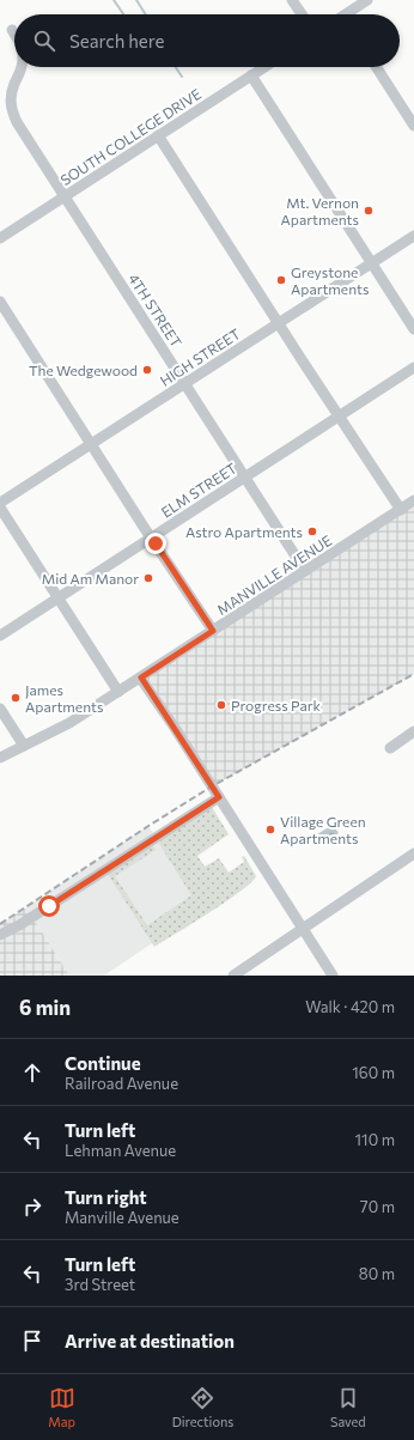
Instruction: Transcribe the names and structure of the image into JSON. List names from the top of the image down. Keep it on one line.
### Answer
{"streets":{"street":["SOUTH COLLEGE DRIVE","4TH STREET","HIGH STREET","ELM STREET","MANVILLE AVENUE"]},"crossings":[["SOUTH COLLEGE DRIVE","4TH STREET"],["4TH STREET","HIGH STREET"],["4TH STREET","ELM STREET"],["4TH STREET","MANVILLE AVENUE"]],"places":["Mt. Vernon Apartments","Greystone Apartments","The Wedgewood","Astro Apartments","Mid Am Manor","James Apartments","Progress Park","Village Green Apartments"],"page":{"search":"Search here","heading":["6 min","Walk · 420 m"],"list":[["Continue","Railroad Avenue","160 m"],["Turn left","Lehman Avenue","110 m"],["Turn right","Manville Avenue","70 m"],["Turn left","3rd Street","80 m"],"Arrive at destination"],"nav":["Map","Directions","Saved"]}}
